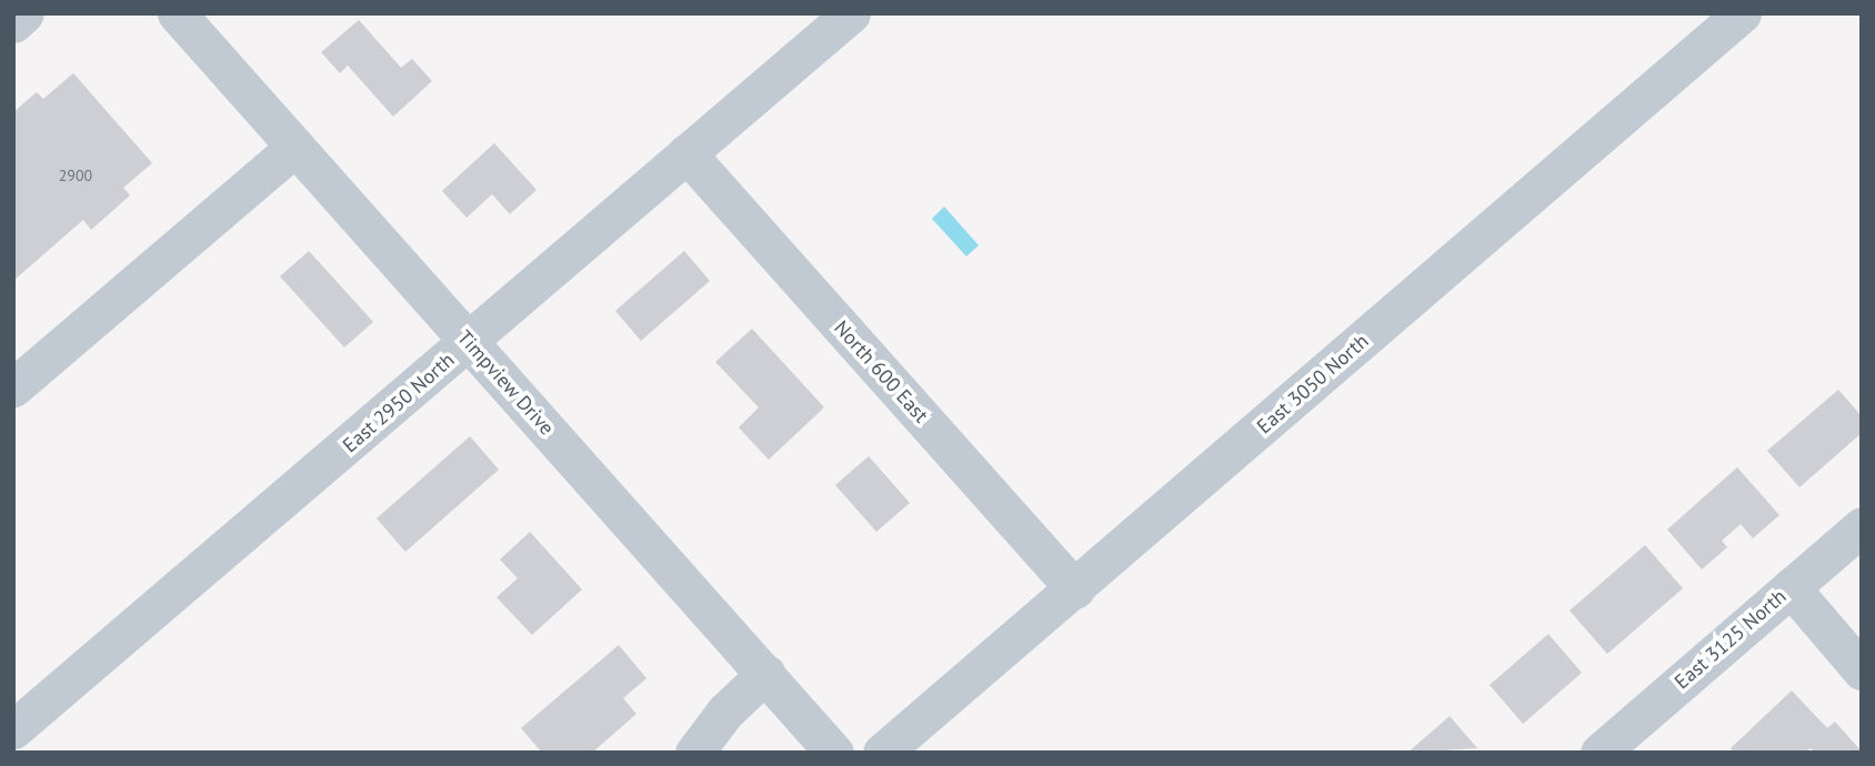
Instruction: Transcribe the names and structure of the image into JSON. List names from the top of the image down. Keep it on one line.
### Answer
{"streets":{"street":["North 600 East","Timpview Drive","East 3050 North","East 2950 North","East 3125 North"]},"crossings":[["North 600 East","East 3050 North"],["North 600 East","East 2950 North"],["Timpview Drive","East 2950 North"]],"house_numbers":["2900"]}
